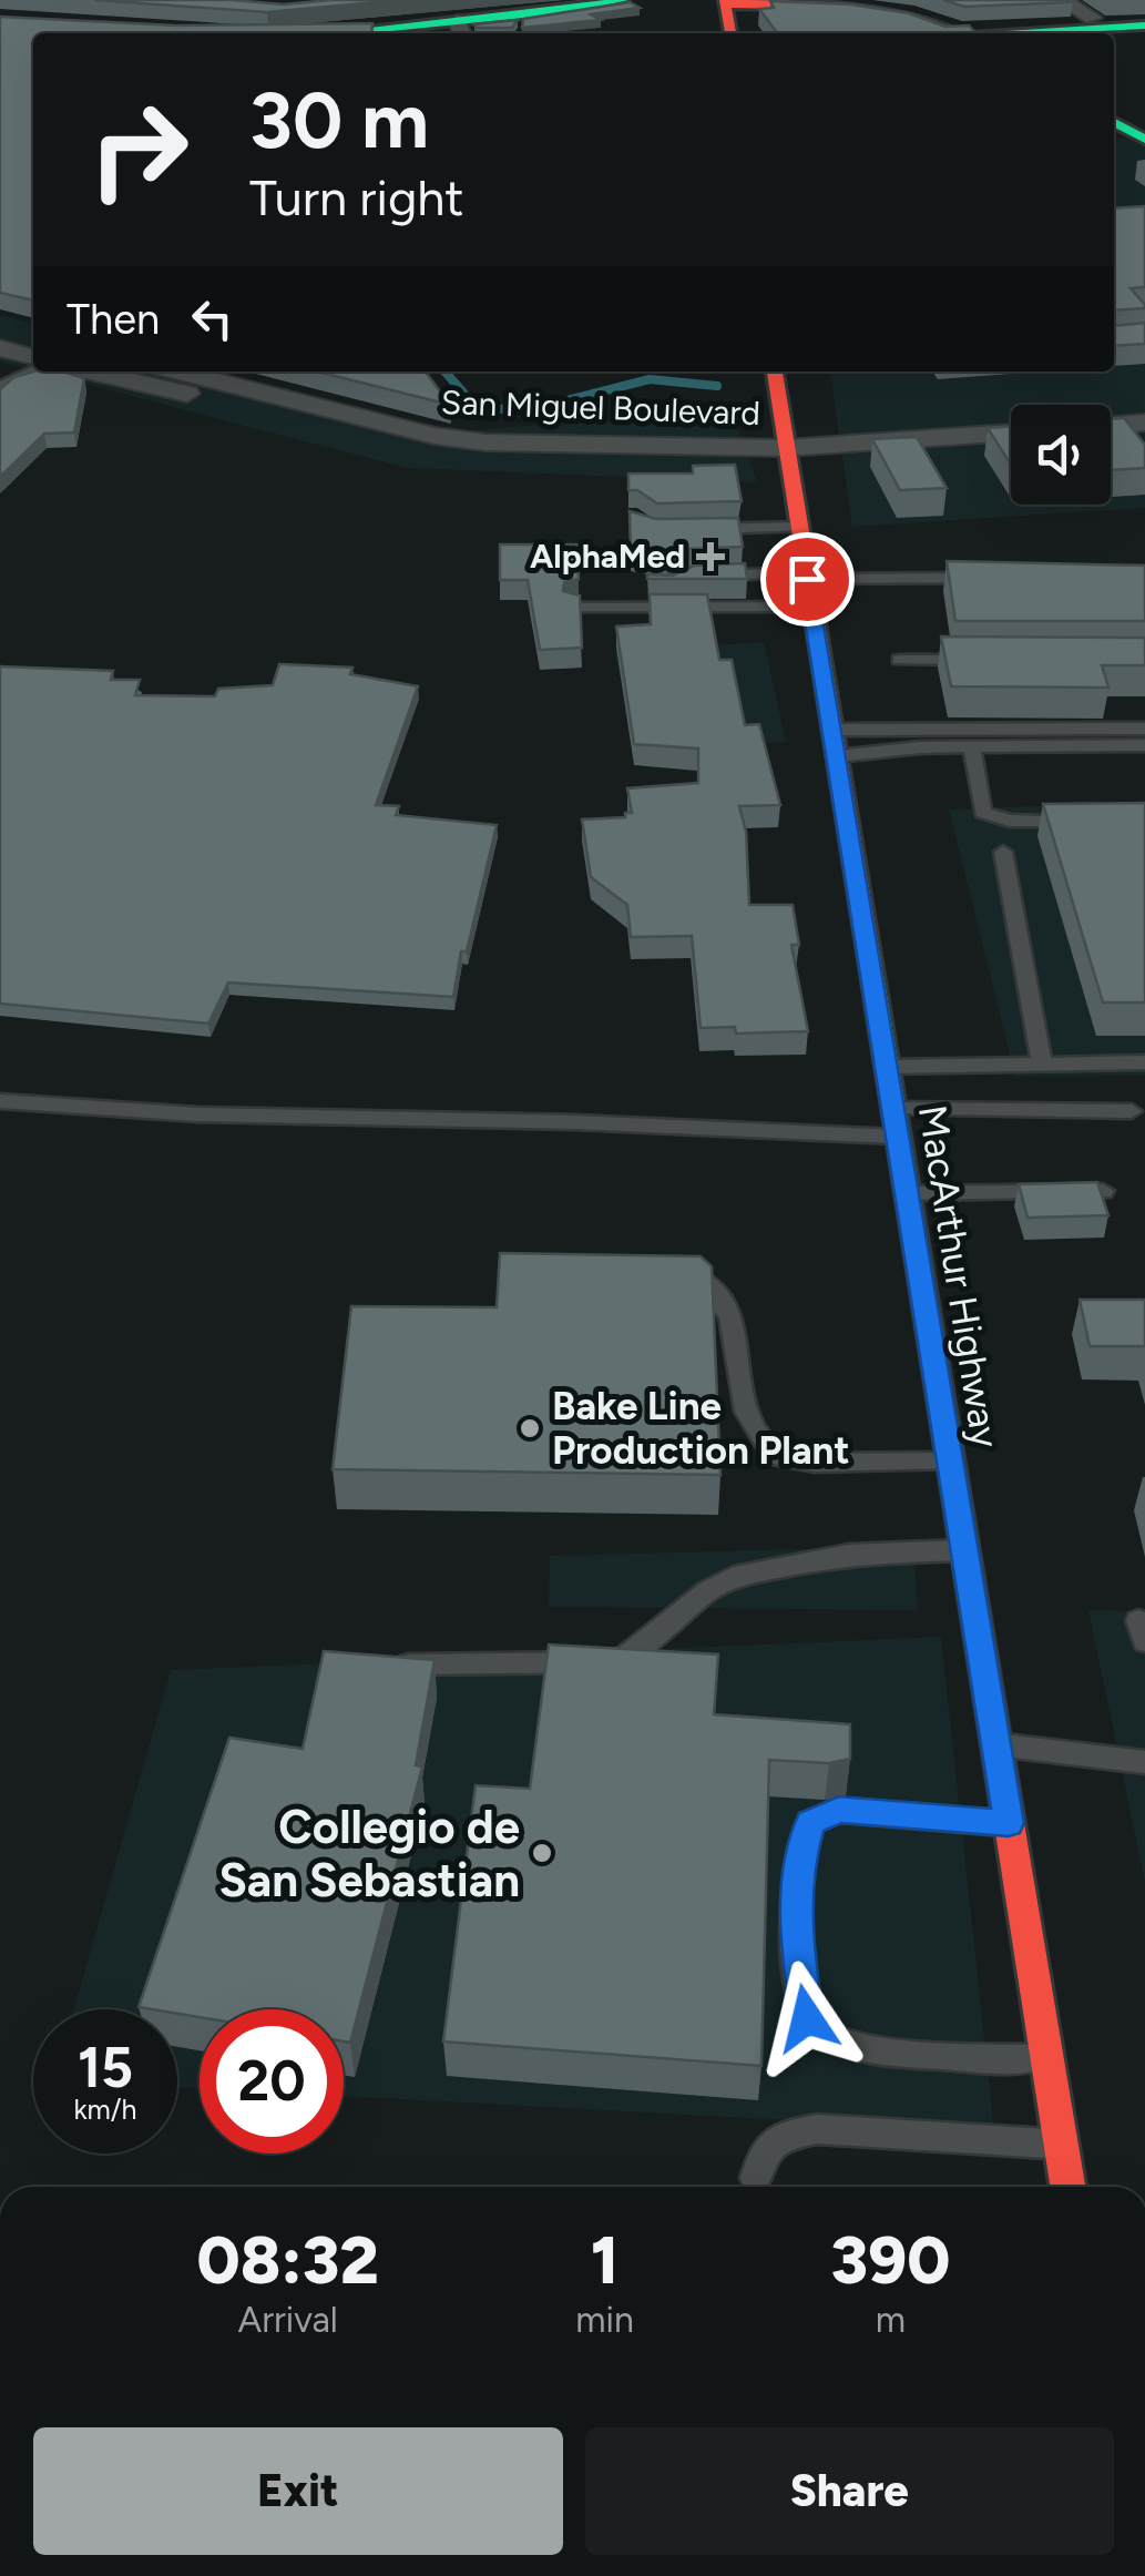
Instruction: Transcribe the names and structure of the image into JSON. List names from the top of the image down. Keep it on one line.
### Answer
{"streets":{"main road":["MacArthur Highway"],"street":["San Miguel Boulevard"]},"crossings":[["San Miguel Boulevard","MacArthur Highway"]],"places":{"health":["AlphaMed"],"other":["Bake Line Production Plant","Collegio de San Sebastian"]},"page":{"turn":["30 m","Turn right"],"then":"Then","speed":"15 km/h","limit":"20","eta":["08:32","Arrival","1","min","390","m"],"buttons":["Exit","Share"]}}
